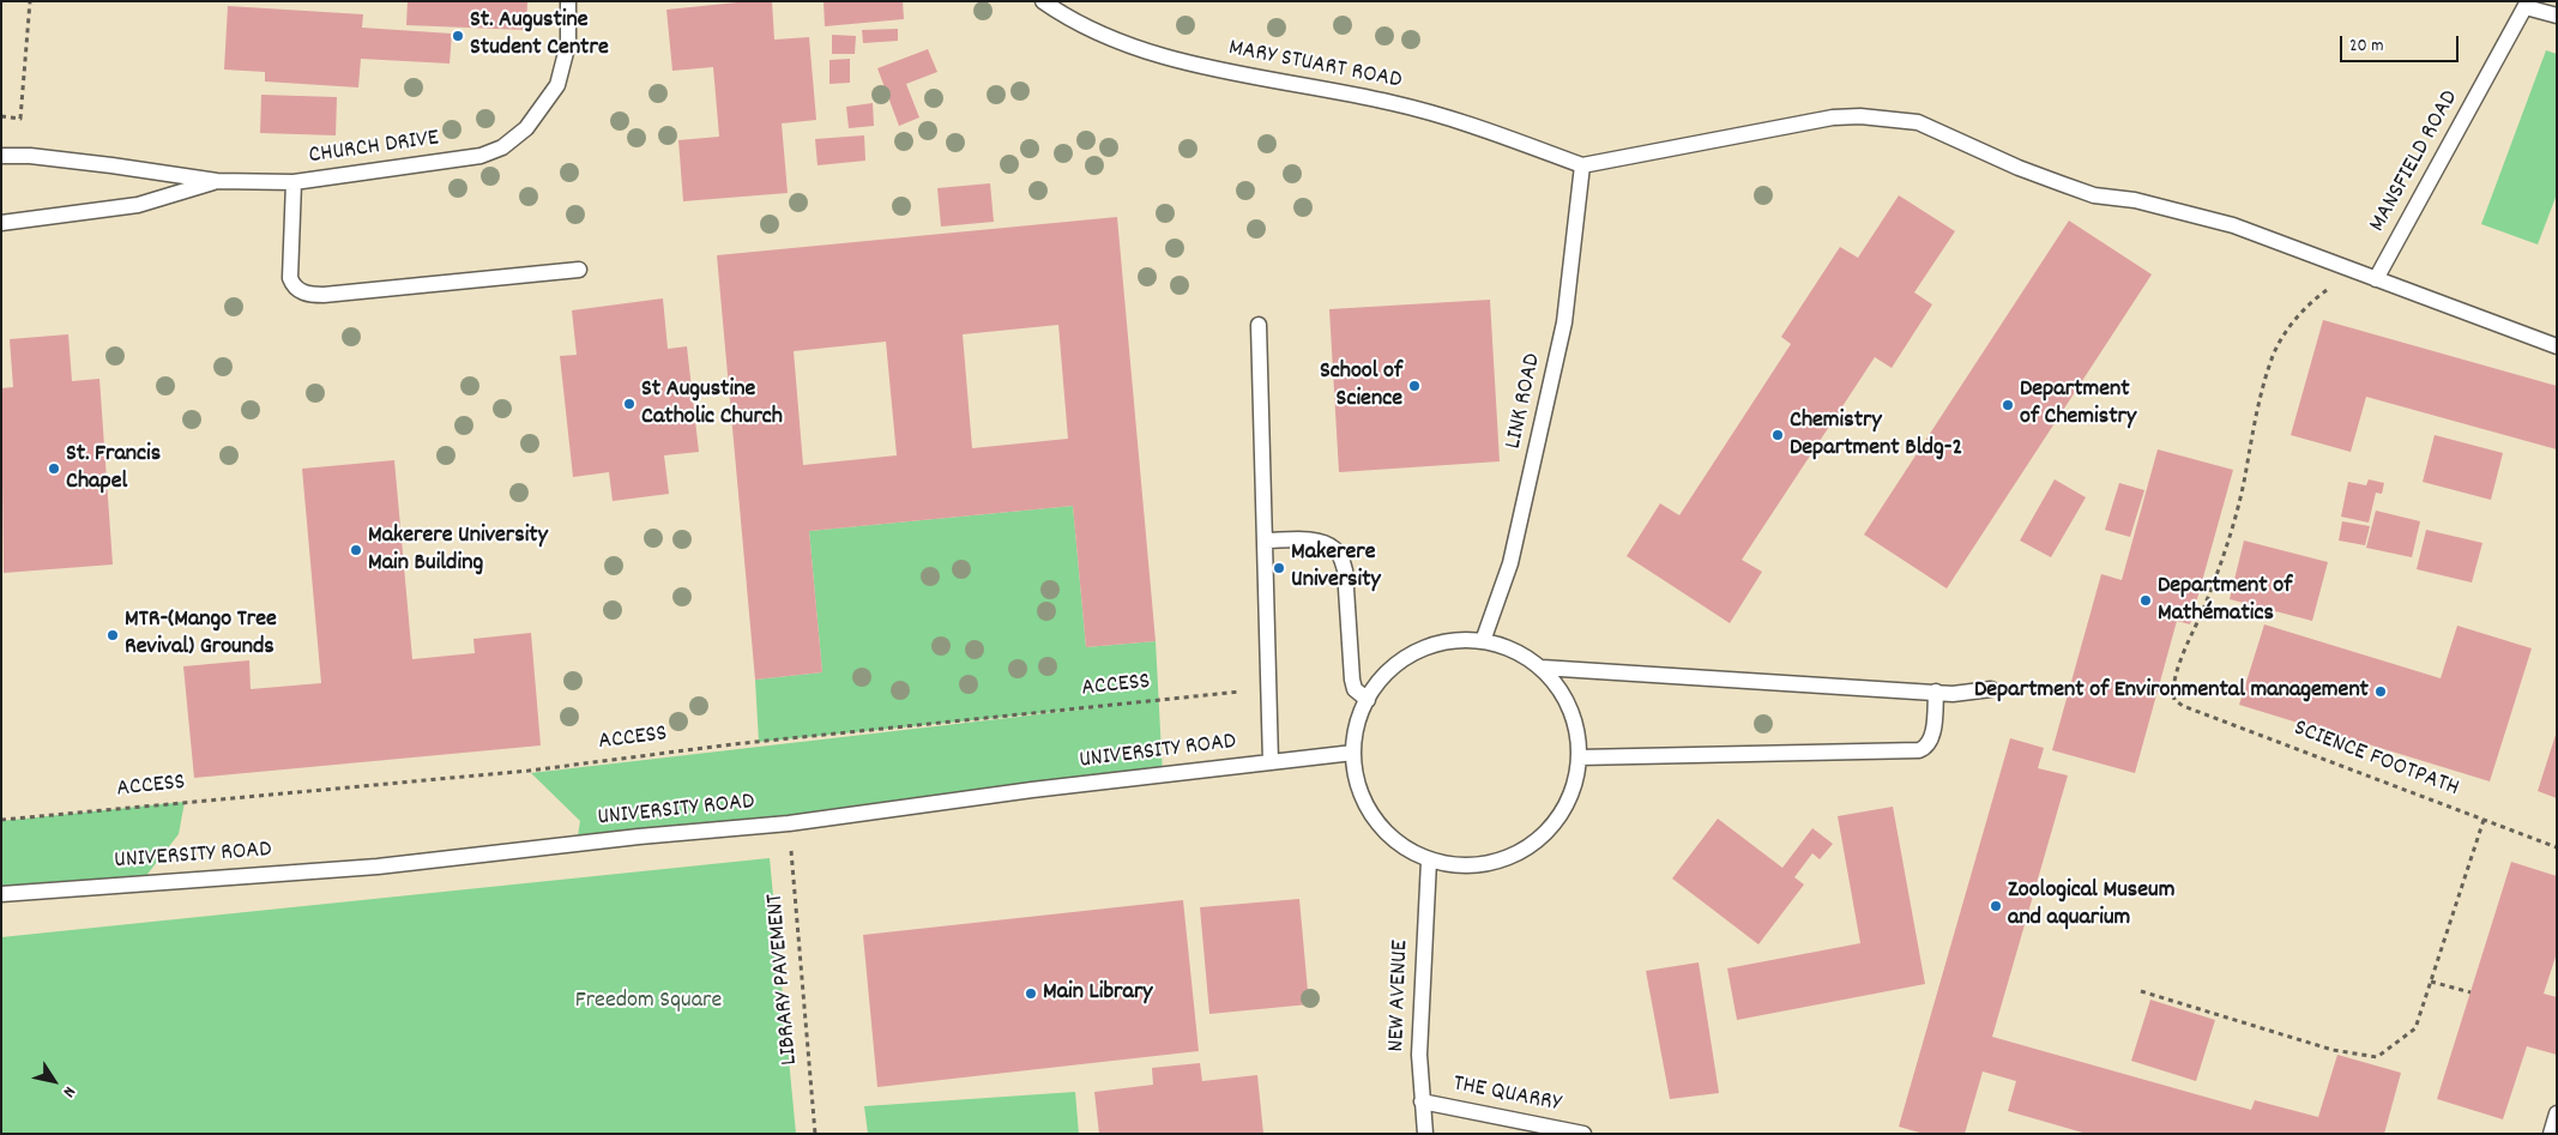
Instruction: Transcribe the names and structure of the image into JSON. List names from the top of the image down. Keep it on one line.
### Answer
{"streets":{"lane":["MARY STUART ROAD","CHURCH DRIVE","MANSFIELD ROAD","LINK ROAD","UNIVERSITY ROAD","NEW AVENUE","THE QUARRY"],"path":["ACCESS","SCIENCE FOOTPATH","LIBRARY PAVEMENT"]},"crossings":[["MARY STUART ROAD","LINK ROAD"],["UNIVERSITY ROAD","LIBRARY PAVEMENT"],["NEW AVENUE","THE QUARRY"]],"parks":["Freedom Square"],"places":["St. Augustine Student Centre","School of Science","St Augustine Catholic Church","Department of Chemistry","Chemistry Department Bldg-2","St. Francis Chapel","Makerere University Main Building","Makerere University","Department of Mathématics","MTR-(Mango Tree Revival) Grounds","Department of Environmental management","Zoological Museum and aquarium","Main Library"],"scale_bar":"20 m","north":"bottom right"}
